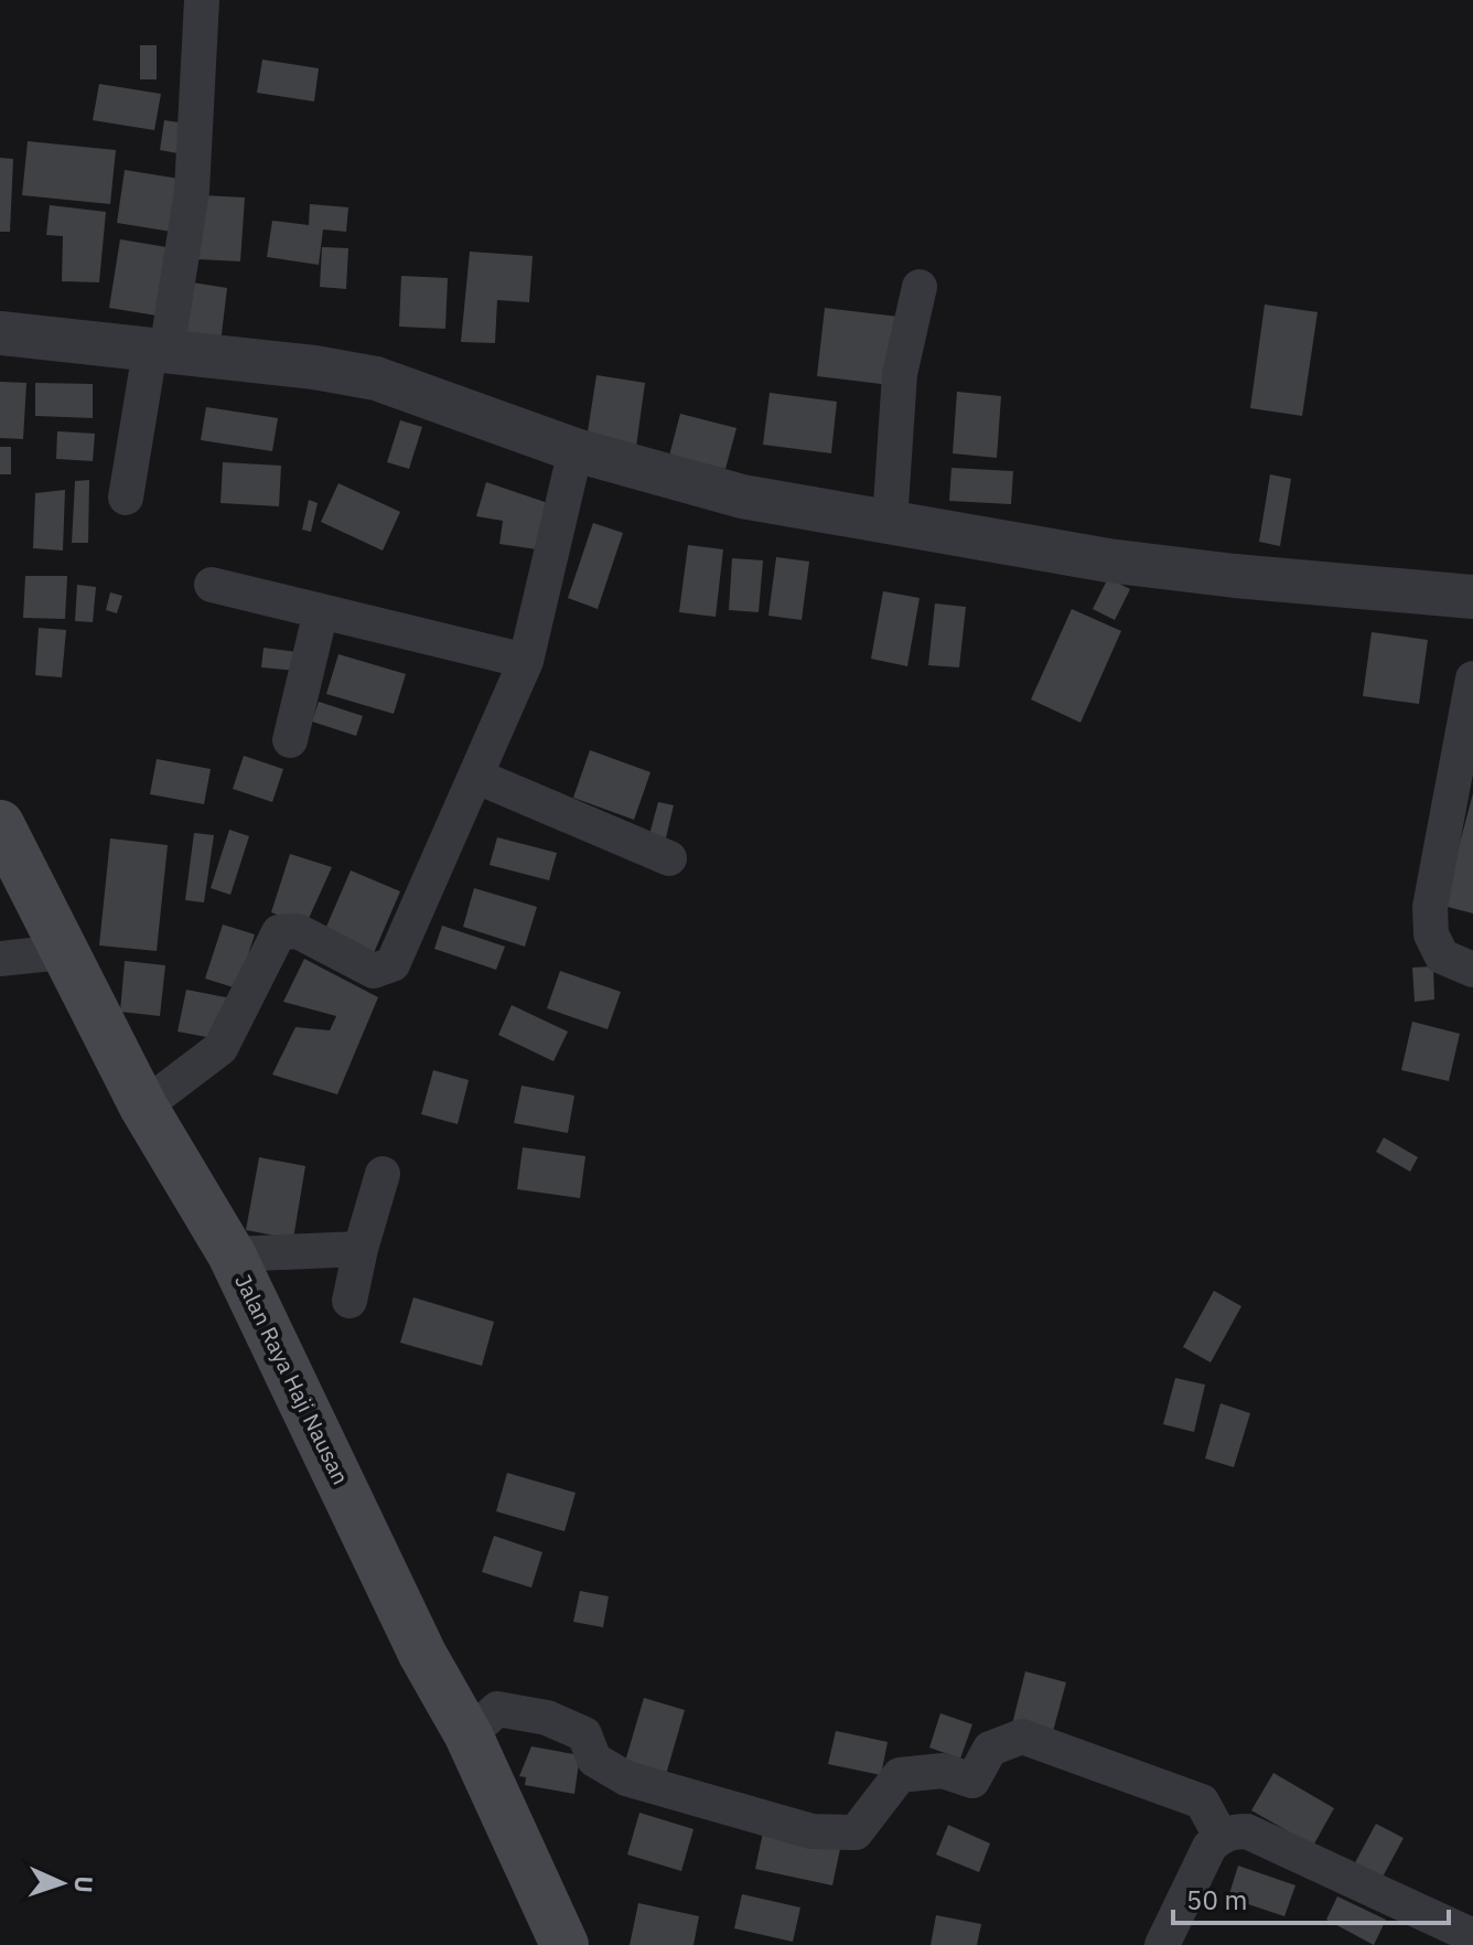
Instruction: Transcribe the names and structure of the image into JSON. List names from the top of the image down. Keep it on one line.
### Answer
{"streets":{"main road":["Jalan Raya Haji Nausan"]},"scale_bar":"50 m","north":"right"}
